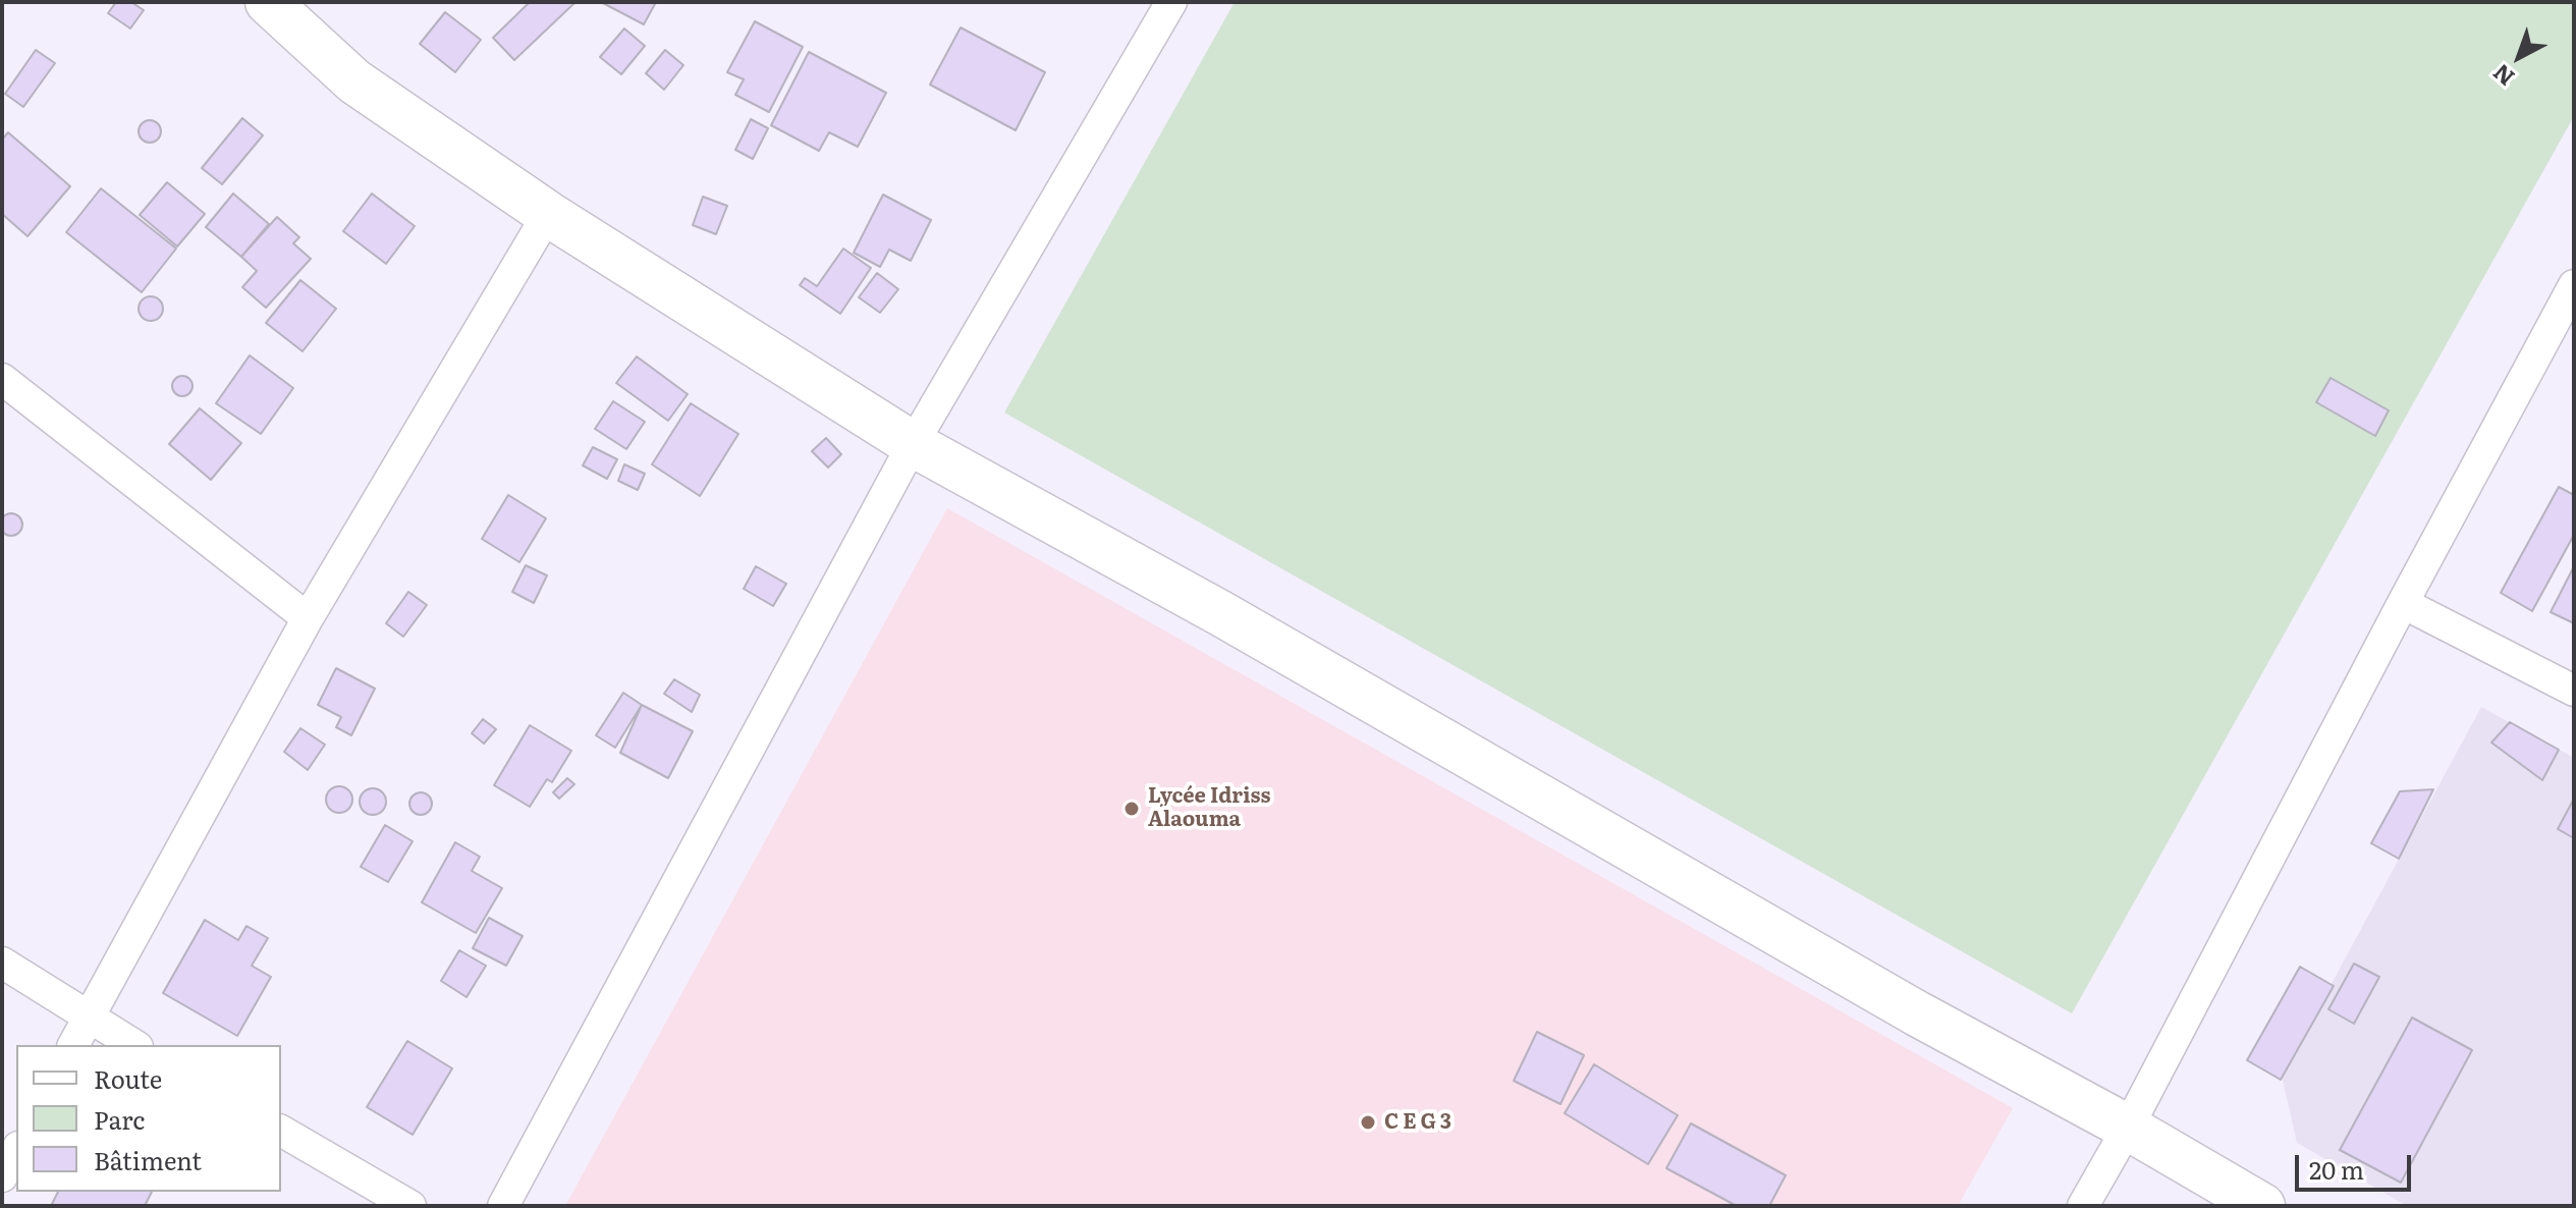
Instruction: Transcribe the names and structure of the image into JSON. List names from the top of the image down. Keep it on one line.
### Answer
{"places":["Lycée Idriss Alaouma","C E G 3"],"legend":["Route","Parc","Bâtiment"],"scale_bar":"20 m","north":"bottom left"}
